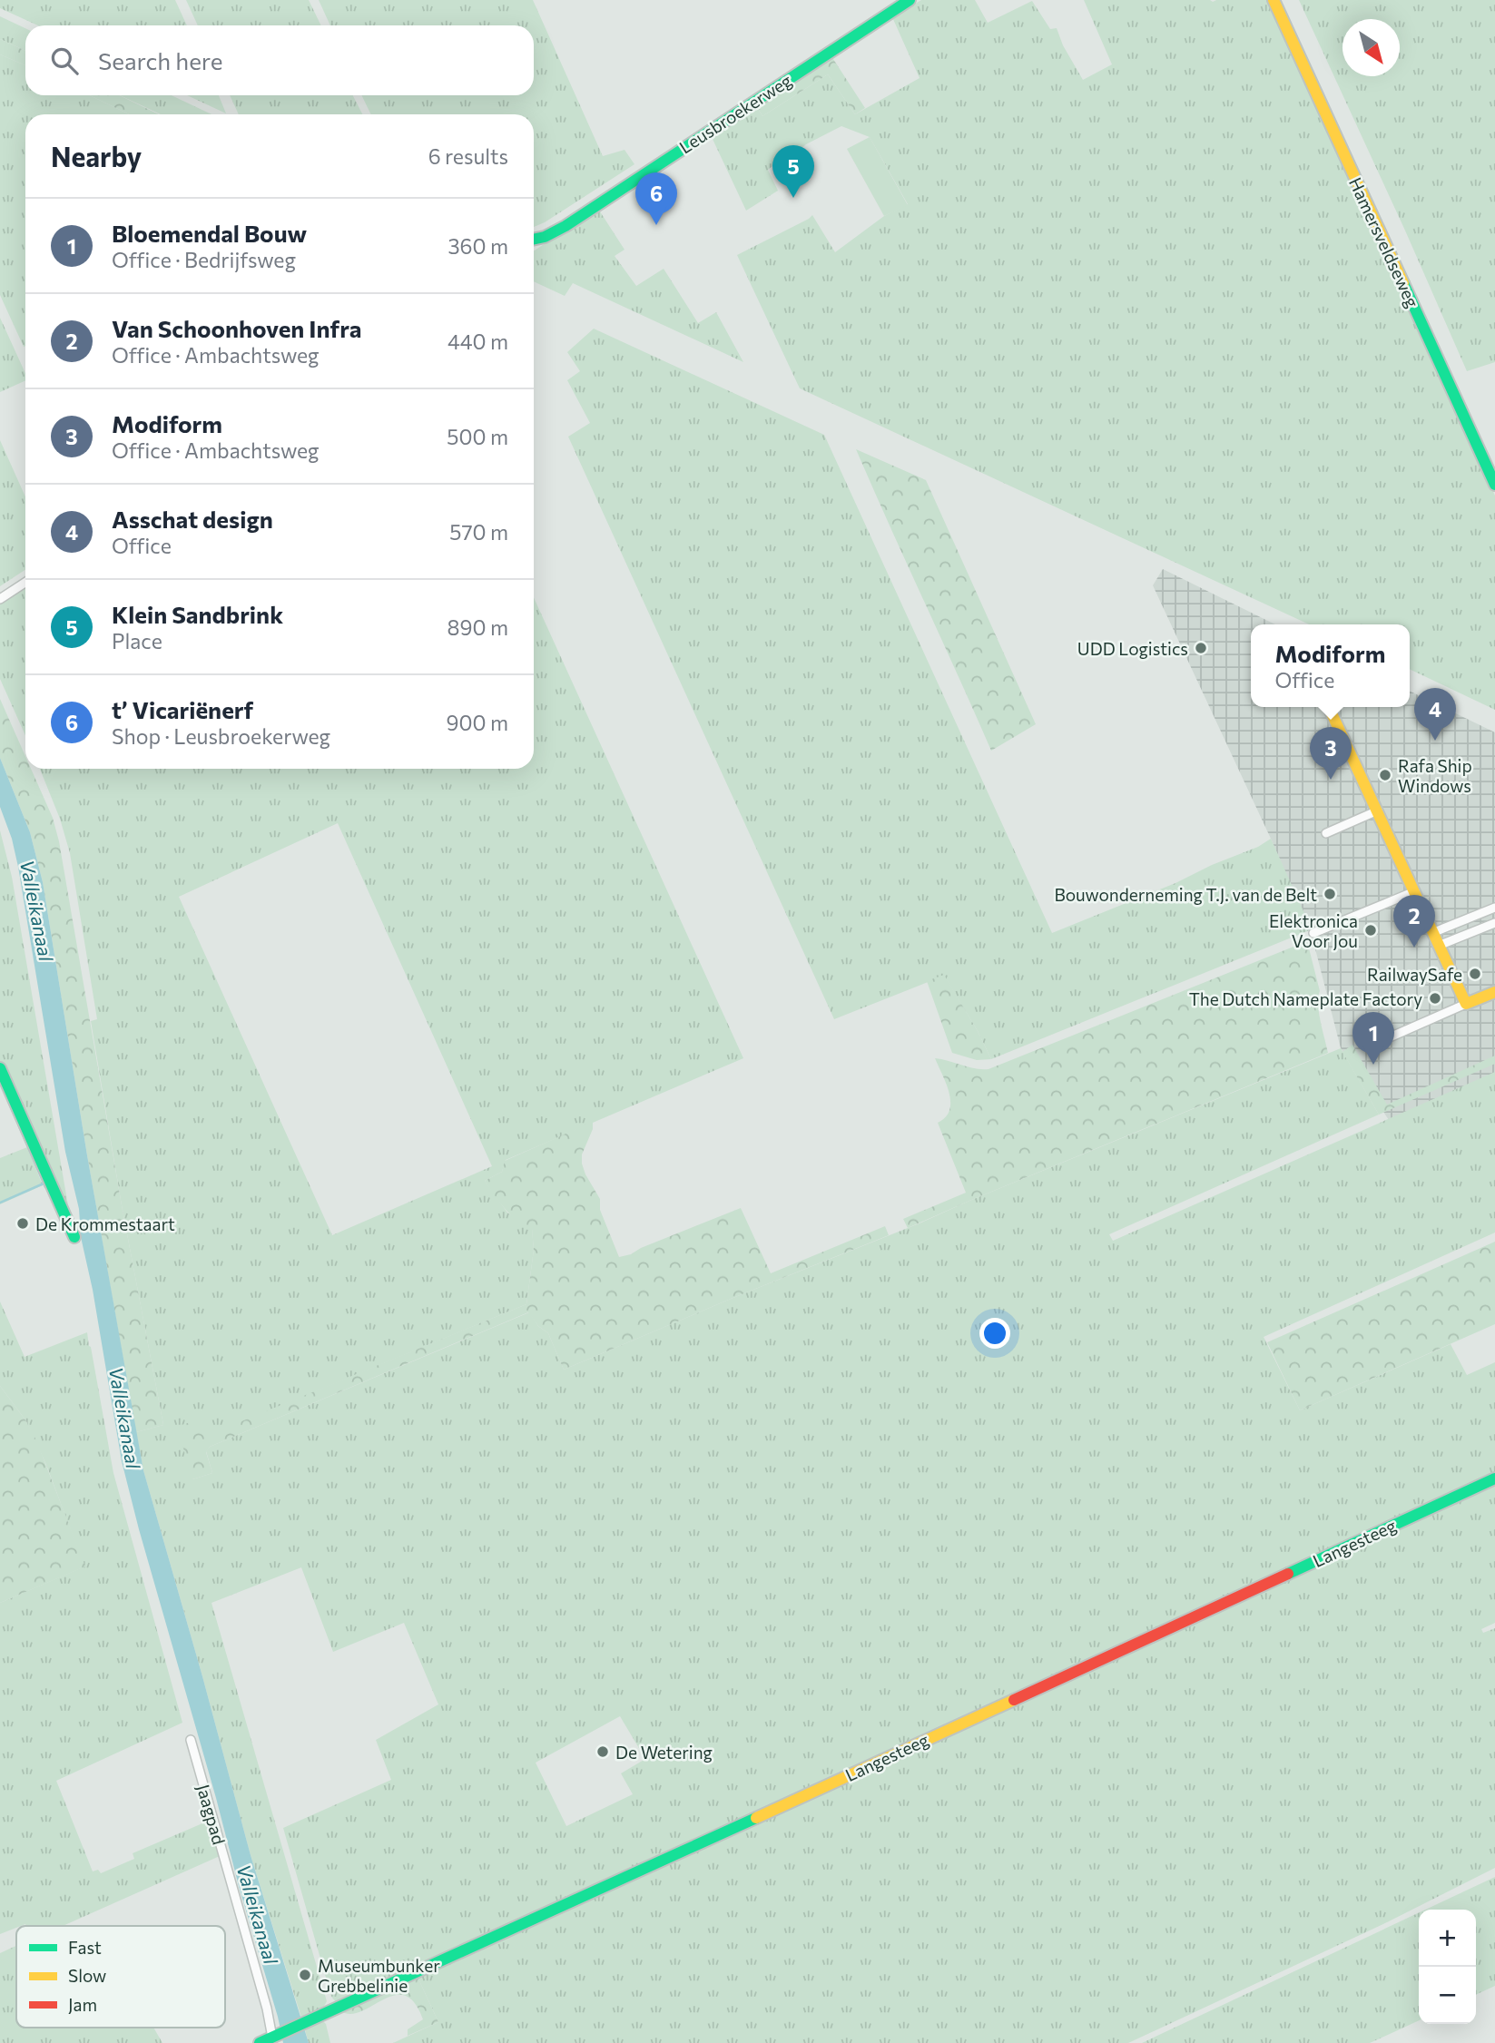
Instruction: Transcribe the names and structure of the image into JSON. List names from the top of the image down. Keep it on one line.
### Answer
{"streets":{"street":["Leusbroekerweg","Hamersveldseweg","Langesteeg","Jaagpad"]},"crossings":[["Langesteeg","Jaagpad"]],"water":["Valleikanaal"],"places":["UDD Logistics","Rafa Ship Windows","Bouwonderneming T.J. van de Belt","Elektronica Voor Jou","RailwaySafe","The Dutch Nameplate Factory","De Krommestaart","De Wetering","Museumbunker Grebbelinie"],"legend":["Fast","Slow","Jam"],"north":"bottom right","page":{"search":"Search here","heading":["Nearby","6 results"],"pins":["5","6","4","3","2","1"],"list":[{"mark":"1","name":"Bloemendal Bouw","note":"Office · Bedrijfsweg","value":"360 m"},{"mark":"2","name":"Van Schoonhoven Infra","note":"Office · Ambachtsweg","value":"440 m"},{"mark":"3","name":"Modiform","note":"Office · Ambachtsweg","value":"500 m"},{"mark":"4","name":"Asschat design","note":"Office","value":"570 m"},{"mark":"5","name":"Klein Sandbrink","note":"Place","value":"890 m"},{"mark":"6","name":"t’ Vicariënerf","note":"Shop · Leusbroekerweg","value":"900 m"}],"popup":["Modiform","Office"],"map_buttons":["+","−"]}}
